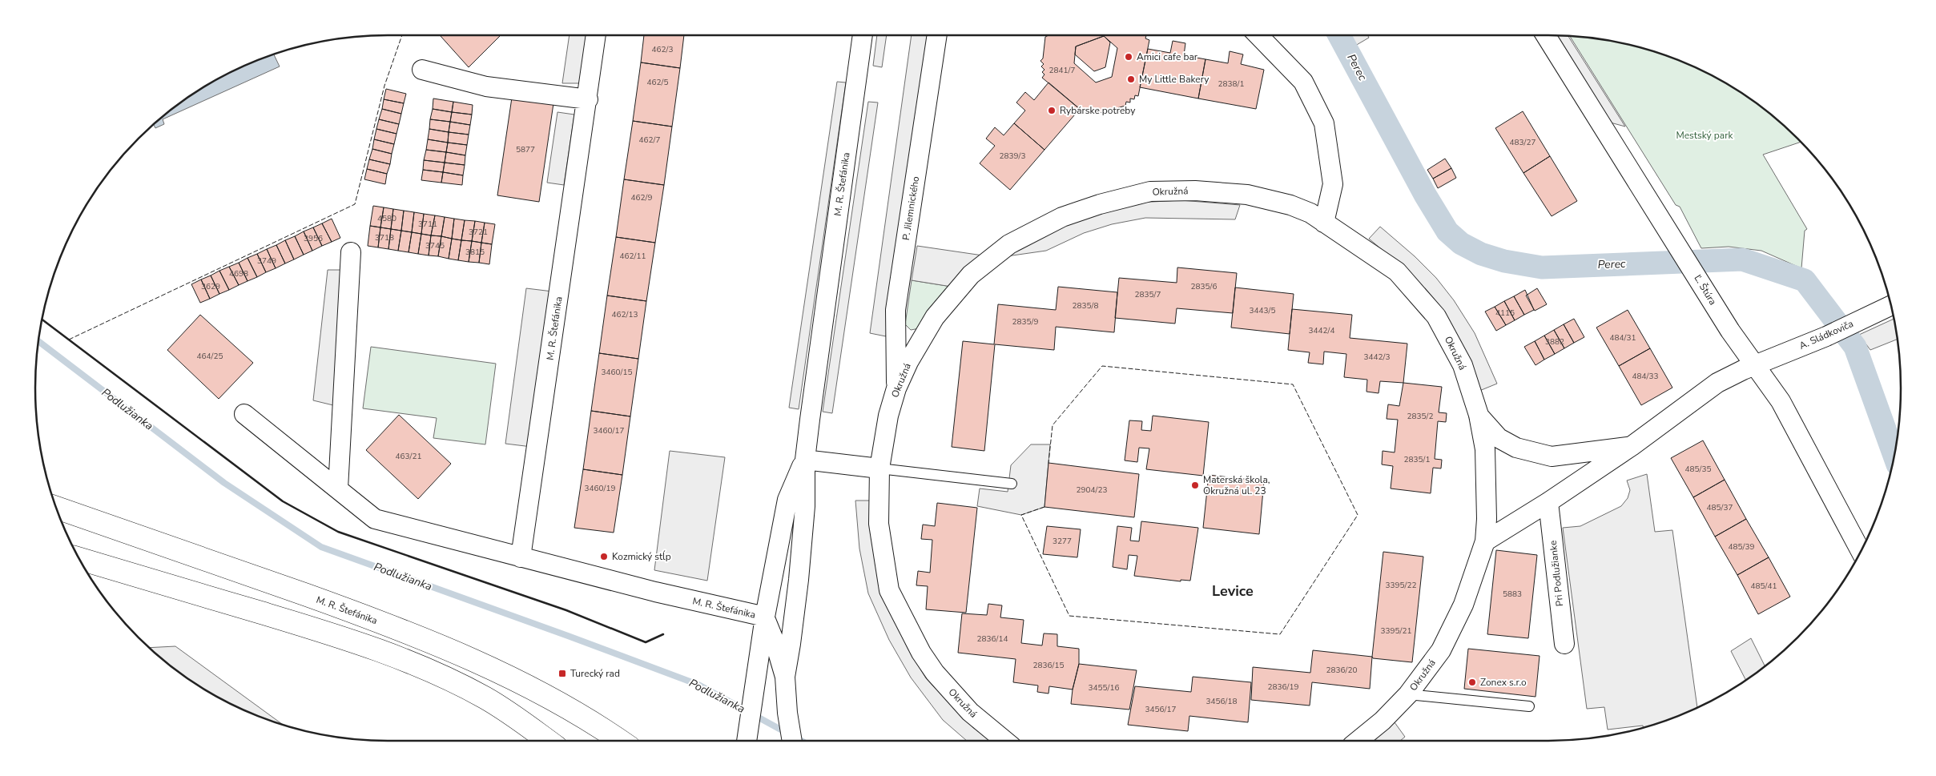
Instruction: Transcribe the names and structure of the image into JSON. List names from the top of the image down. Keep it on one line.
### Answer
{"streets":{"main road":["M. R. Štefánika"],"street":["Okružná","P. Jilemnického","Ľ. Štúra","A. Sládkoviča","Pri Podlužianke"]},"crossings":[["Okružná","P. Jilemnického"],["Okružná","Ľ. Štúra"],["Okružná","A. Sládkoviča"],["Okružná","Pri Podlužianke"],["Ľ. Štúra","A. Sládkoviča"]],"districts":["Levice"],"water":["Perec","Podlužianka"],"parks":["Mestský park"],"places":{"other":["Amici cafe bar","My Little Bakery","Rybárske potreby","Materská škola, Okružná ul. 23","Kozmický stĺp","Zonex s.r.o"],"transit":["Turecký rad"]},"house_numbers":["462/3","2841/7","462/5","2838/1","462/7","483/27","5877","2839/3","462/9","4580","3711","3721","3718","3956","3745","3815","462/11","3749","4698","3629","2835/6","2835/7","2835/8","3443/5","4115","462/13","2835/9","3442/4","484/31","3882","464/25","3442/3","3460/15","484/33","2835/2","3460/17","463/21","2835/1","485/35","3460/19","2904/23","485/37","3277","485/39","3395/22","485/41","5883","3395/21","2836/14","2836/15","2836/20","2836/19","3455/16","3456/18","3456/17"]}
